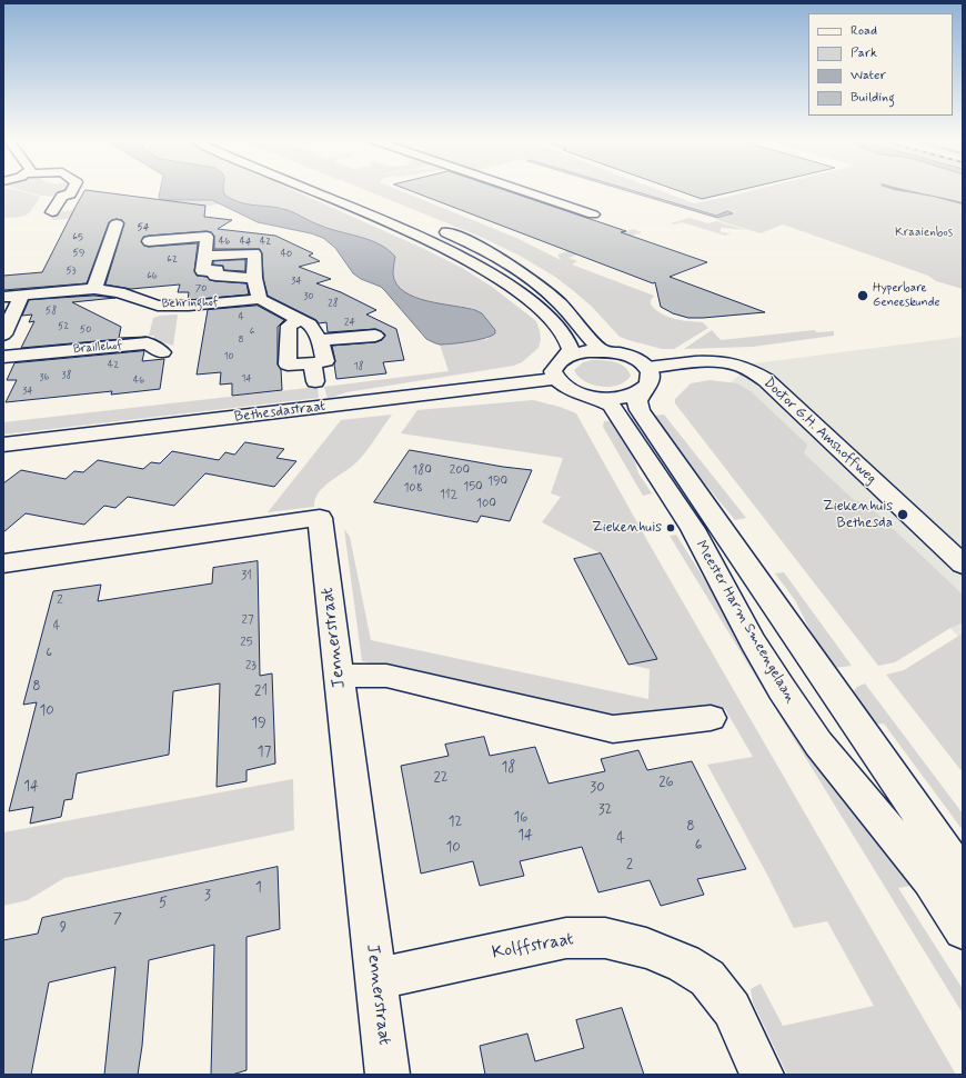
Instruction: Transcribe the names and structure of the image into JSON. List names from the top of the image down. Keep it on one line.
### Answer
{"streets":{"street":["Behringhof","Braillehof","Bethesdastraat","Doctor G.H. Amshoffweg","Meester Harm Smeengelaan","Jennerstraat","Kolffstraat"]},"crossings":[["Doctor G.H. Amshoffweg","Meester Harm Smeengelaan"],["Jennerstraat","Kolffstraat"]],"parks":["Kraaienbos"],"places":["Hyperbare Geneeskunde","Ziekenhuis Bethesda","Ziekenhuis"],"house_numbers":["54","65","46","44","42","59","40","62","53","66","34","70","30","28","58","4","24","52","50","6","8","10","42","18","38","36","14","46","34","180","200","190","150","108","112","100","31","2","27","4","25","6","23","8","21","10","19","17","18","22","26","14","30","32","16","12","8","14","4","6","10","2","1","3","5","7","9"],"legend":["Road","Park","Water","Building"]}
